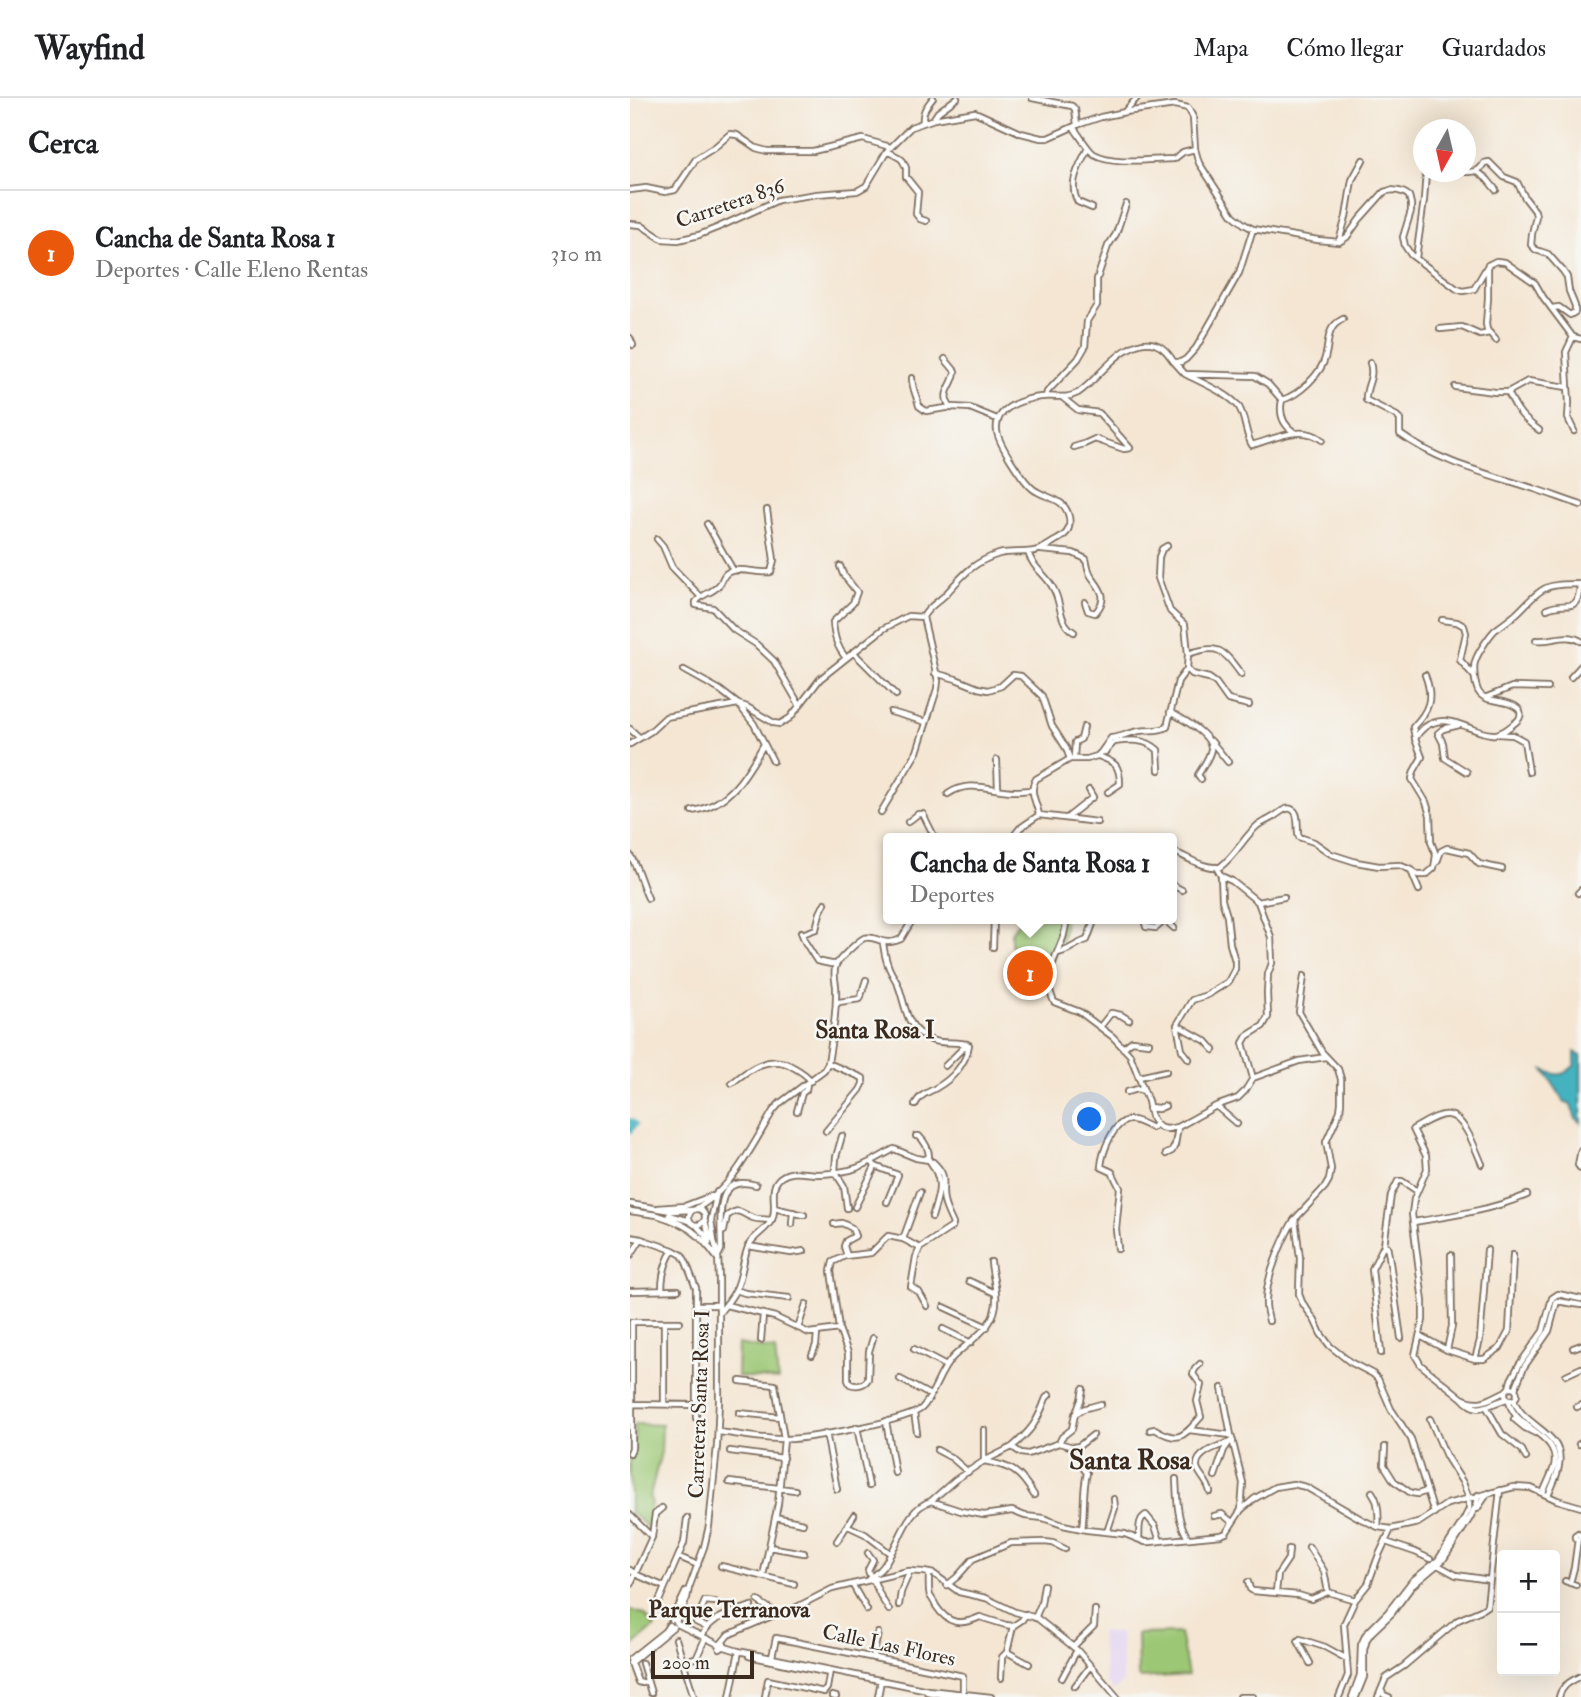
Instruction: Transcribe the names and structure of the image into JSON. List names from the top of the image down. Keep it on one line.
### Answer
{"streets":{"street":["Carretera 836","Carretera Santa Rosa I","Calle Las Flores"]},"districts":["Santa Rosa I","Santa Rosa","Parque Terranova"],"scale_bar":"200 m","north":"bottom","page":{"header":"Wayfind","nav":["Mapa","Cómo llegar","Guardados"],"heading":"Cerca","list":[{"mark":"1","name":"Cancha de Santa Rosa 1","note":"Deportes · Calle Eleno Rentas","value":"310 m"}],"popup":["Cancha de Santa Rosa 1","Deportes"],"pins":"1","map_buttons":["+","−"],"scale":"200 m"}}
